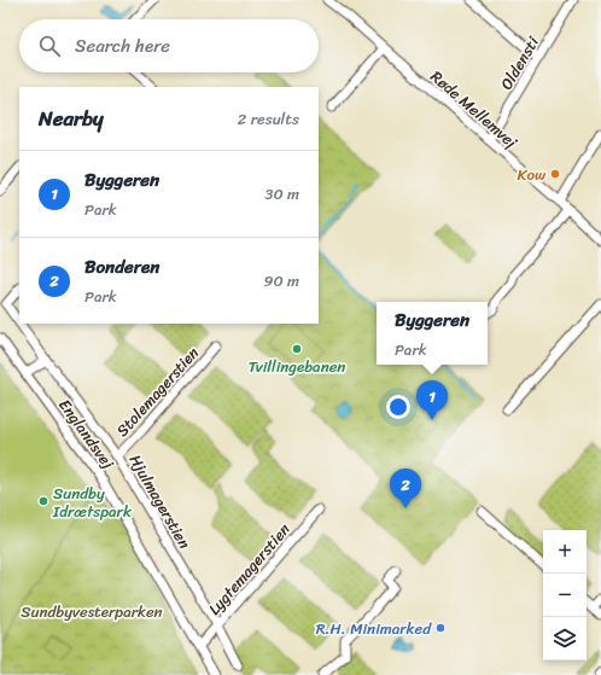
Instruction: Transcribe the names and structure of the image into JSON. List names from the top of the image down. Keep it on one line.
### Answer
{"streets":{"street":["Oldensti","Røde Mellemvej","Stolemagerstien","Englandsvej","Hjulmagerstien","Lygtemagerstien"]},"crossings":[["Oldensti","Røde Mellemvej"],["Stolemagerstien","Hjulmagerstien"],["Englandsvej","Lygtemagerstien"],["Hjulmagerstien","Lygtemagerstien"]],"parks":["Sundbyvesterparken"],"places":["Kow","Tvillingebanen","Sundby Idrætspark","R.H. Minimarked"],"page":{"search":"Search here","heading":["Nearby","2 results"],"list":[{"mark":"1","name":"Byggeren","note":"Park","value":"30 m"},{"mark":"2","name":"Bonderen","note":"Park","value":"90 m"}],"popup":["Byggeren","Park"],"pins":["1","2"],"map_buttons":["+","−"]}}
